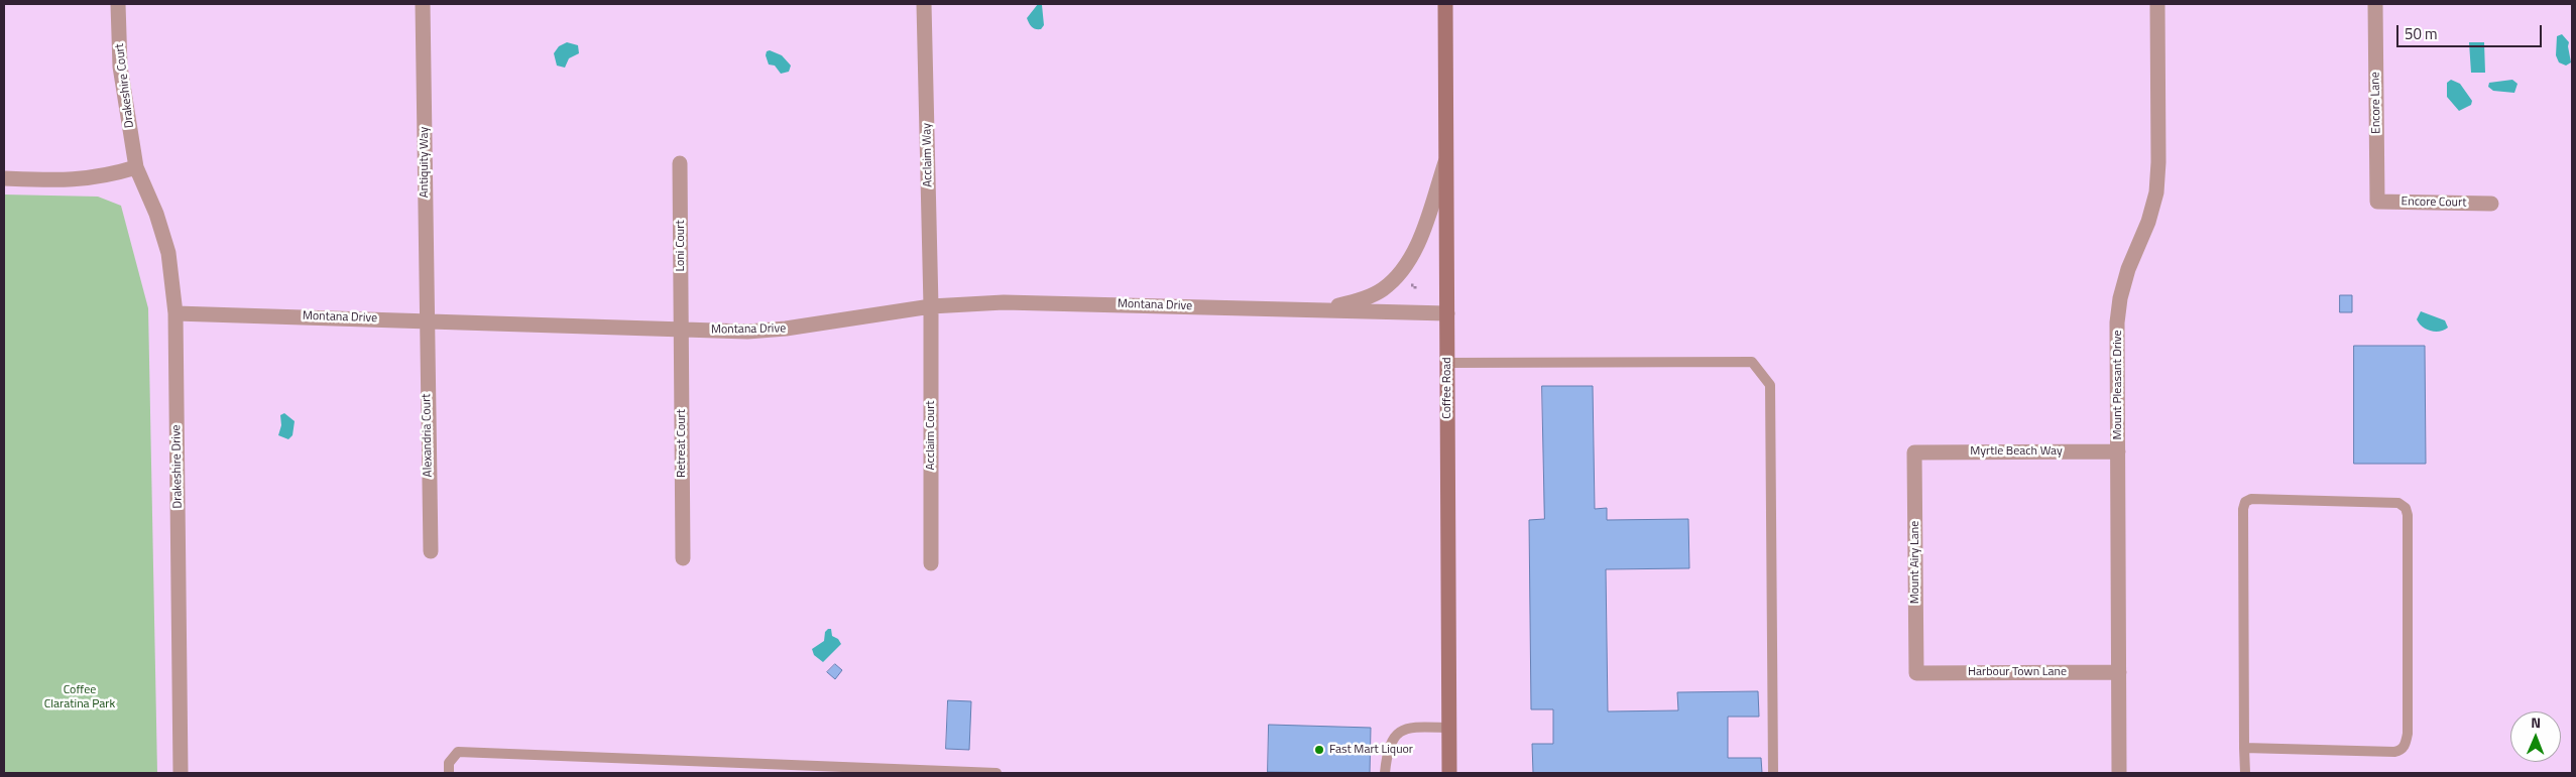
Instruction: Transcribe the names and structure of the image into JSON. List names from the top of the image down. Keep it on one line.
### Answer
{"streets":{"main road":["Coffee Road"],"street":["Drakeshire Court","Encore Lane","Acclaim Way","Antiquity Way","Encore Court","Loni Court","Montana Drive","Mount Pleasant Drive","Alexandria Court","Acclaim Court","Retreat Court","Myrtle Beach Way","Drakeshire Drive","Mount Airy Lane","Harbour Town Lane"]},"crossings":[["Drakeshire Court","Drakeshire Drive"],["Encore Lane","Encore Court"],["Acclaim Way","Montana Drive"],["Acclaim Way","Acclaim Court"],["Antiquity Way","Montana Drive"],["Antiquity Way","Alexandria Court"],["Loni Court","Montana Drive"],["Loni Court","Retreat Court"],["Montana Drive","Coffee Road"],["Montana Drive","Alexandria Court"],["Montana Drive","Acclaim Court"],["Montana Drive","Retreat Court"],["Montana Drive","Drakeshire Drive"],["Mount Pleasant Drive","Myrtle Beach Way"],["Mount Pleasant Drive","Harbour Town Lane"],["Myrtle Beach Way","Mount Airy Lane"],["Mount Airy Lane","Harbour Town Lane"]],"parks":["Coffee Claratina Park"],"places":["Fast Mart Liquor"],"scale_bar":"50 m","north":"top"}
